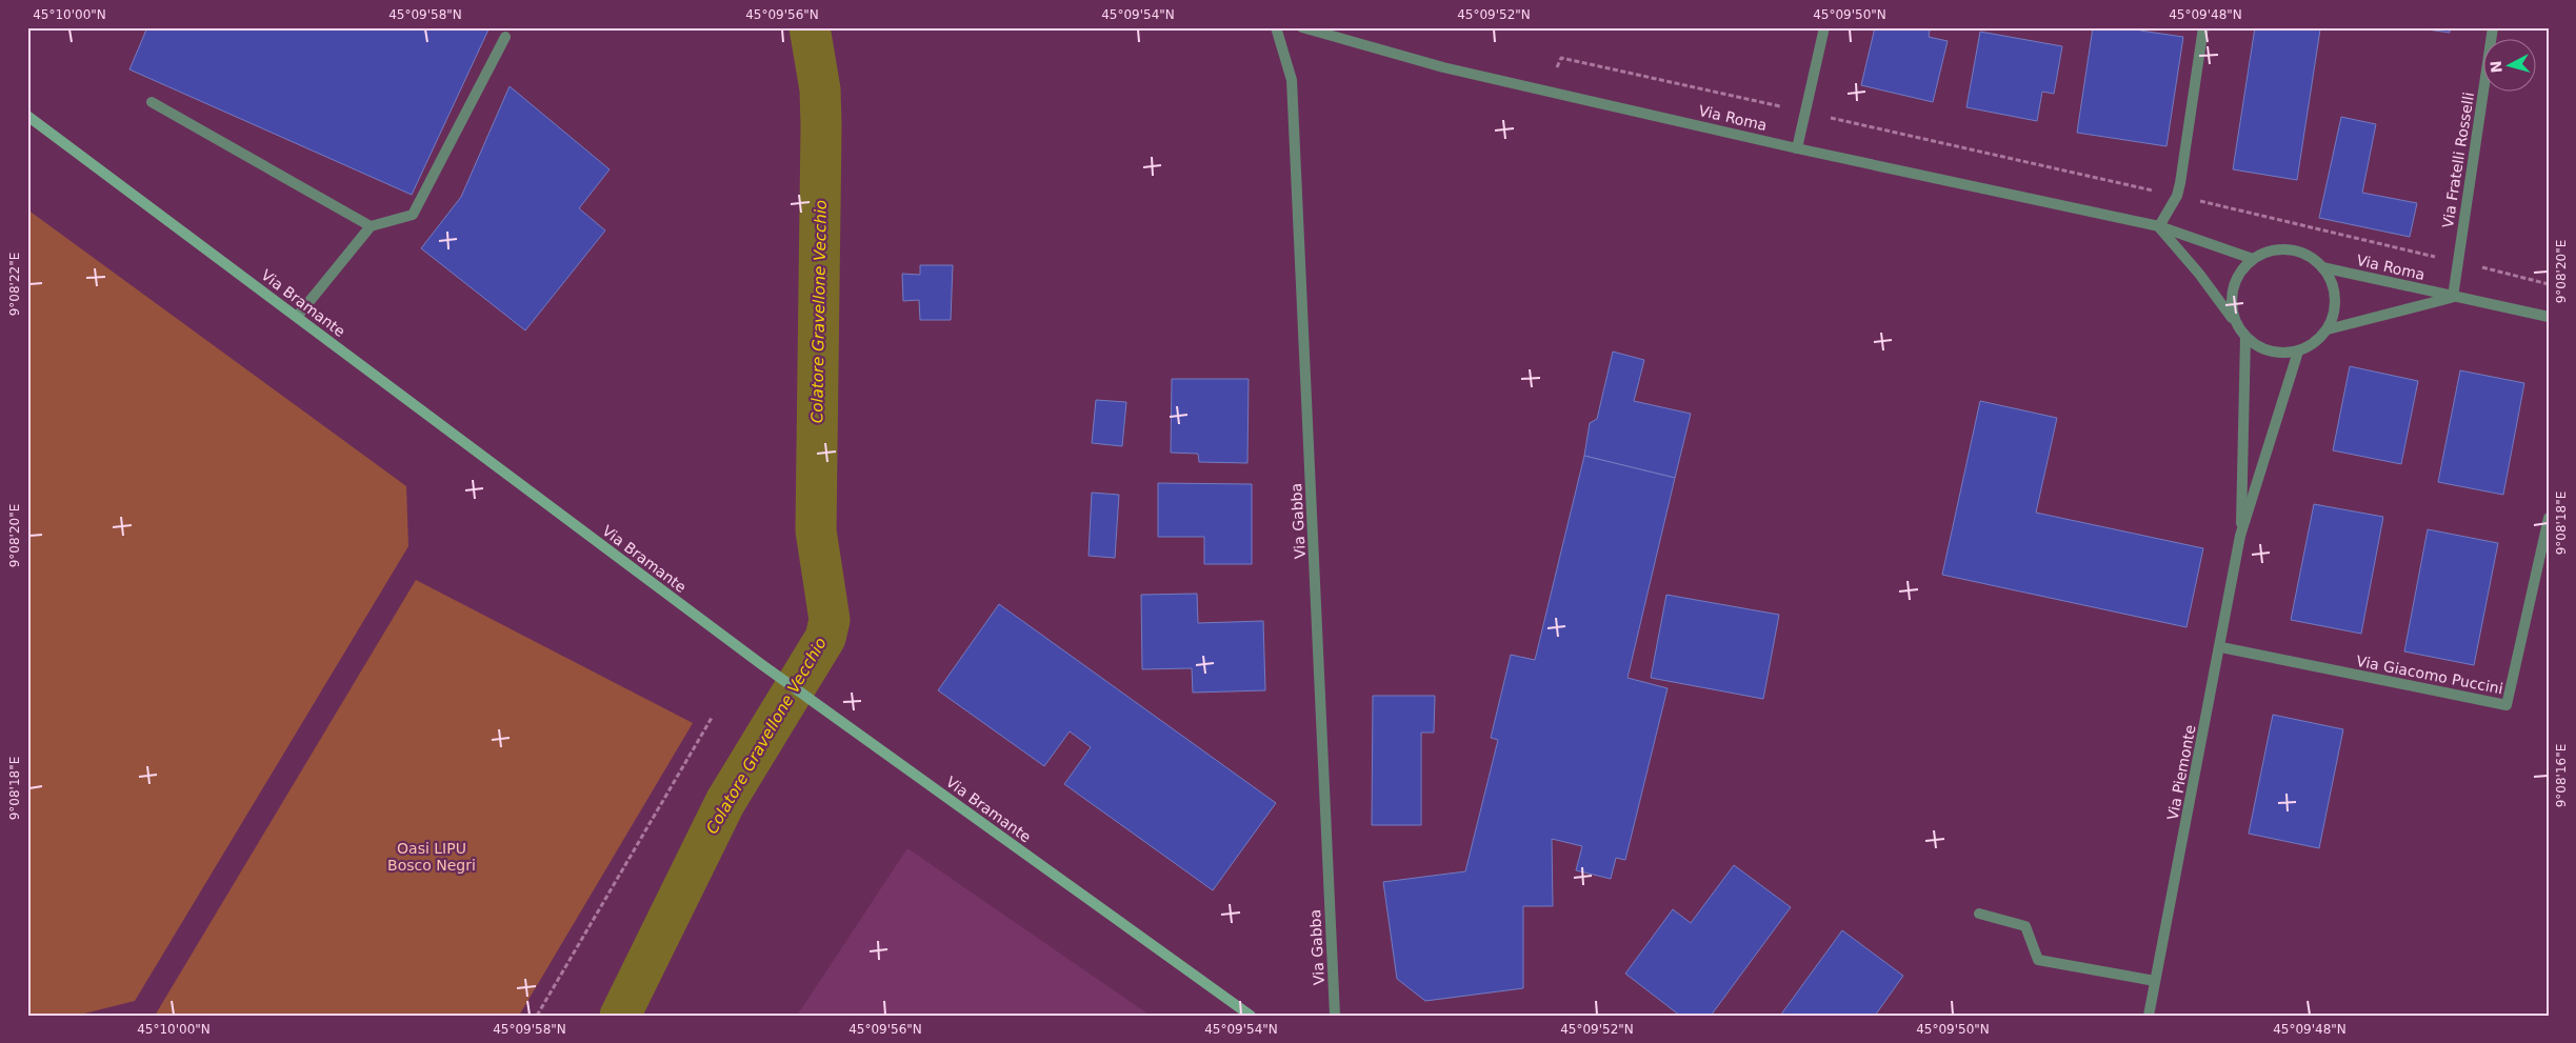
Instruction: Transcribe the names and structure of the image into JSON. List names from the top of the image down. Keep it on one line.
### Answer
{"streets":{"main road":["Via Bramante"],"street":["Via Roma","Via Fratelli Rosselli","Via Gabba","Via Giacomo Puccini","Via Piemonte"]},"crossings":[["Via Roma","Via Fratelli Rosselli"],["Via Roma","Via Piemonte"],["Via Giacomo Puccini","Via Piemonte"]],"water":["Colatore Gravellone Vecchio"],"parks":["Oasi LIPU Bosco Negri"],"north":"left","coordinates":["45°10'00\"N","45°09'58\"N","45°09'56\"N","45°09'54\"N","45°09'52\"N","45°09'50\"N","45°09'48\"N","9°08'20\"E","9°08'22\"E","9°08'18\"E","9°08'16\"E"]}
